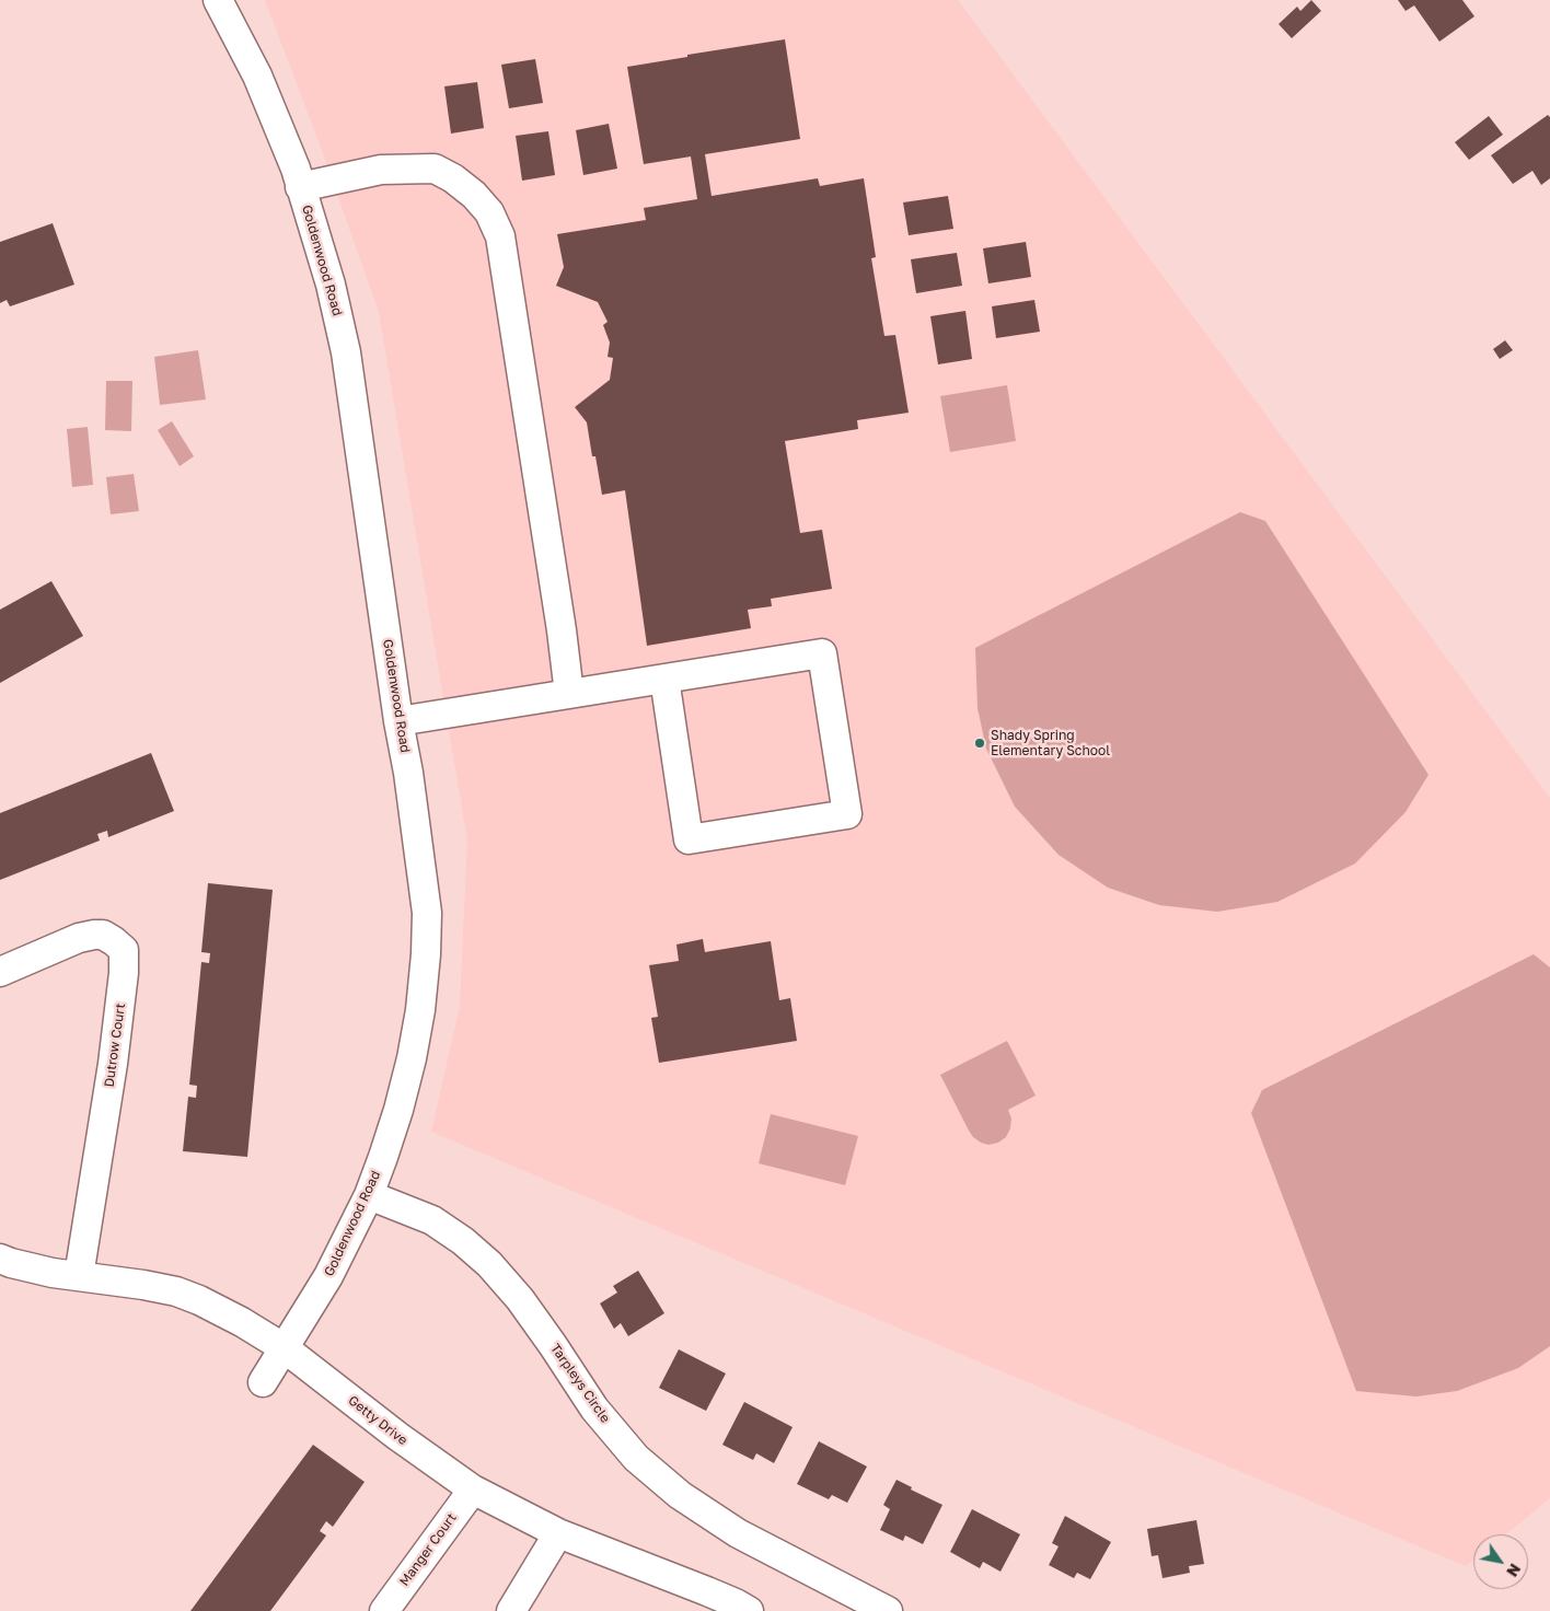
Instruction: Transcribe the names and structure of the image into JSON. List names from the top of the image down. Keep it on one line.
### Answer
{"streets":{"street":["Goldenwood Road","Dutrow Court","Tarpleys Circle","Getty Drive","Manger Court"]},"crossings":[["Goldenwood Road","Tarpleys Circle"],["Goldenwood Road","Getty Drive"],["Dutrow Court","Getty Drive"],["Getty Drive","Manger Court"]],"places":["Shady Spring Elementary School"],"north":"bottom right"}
